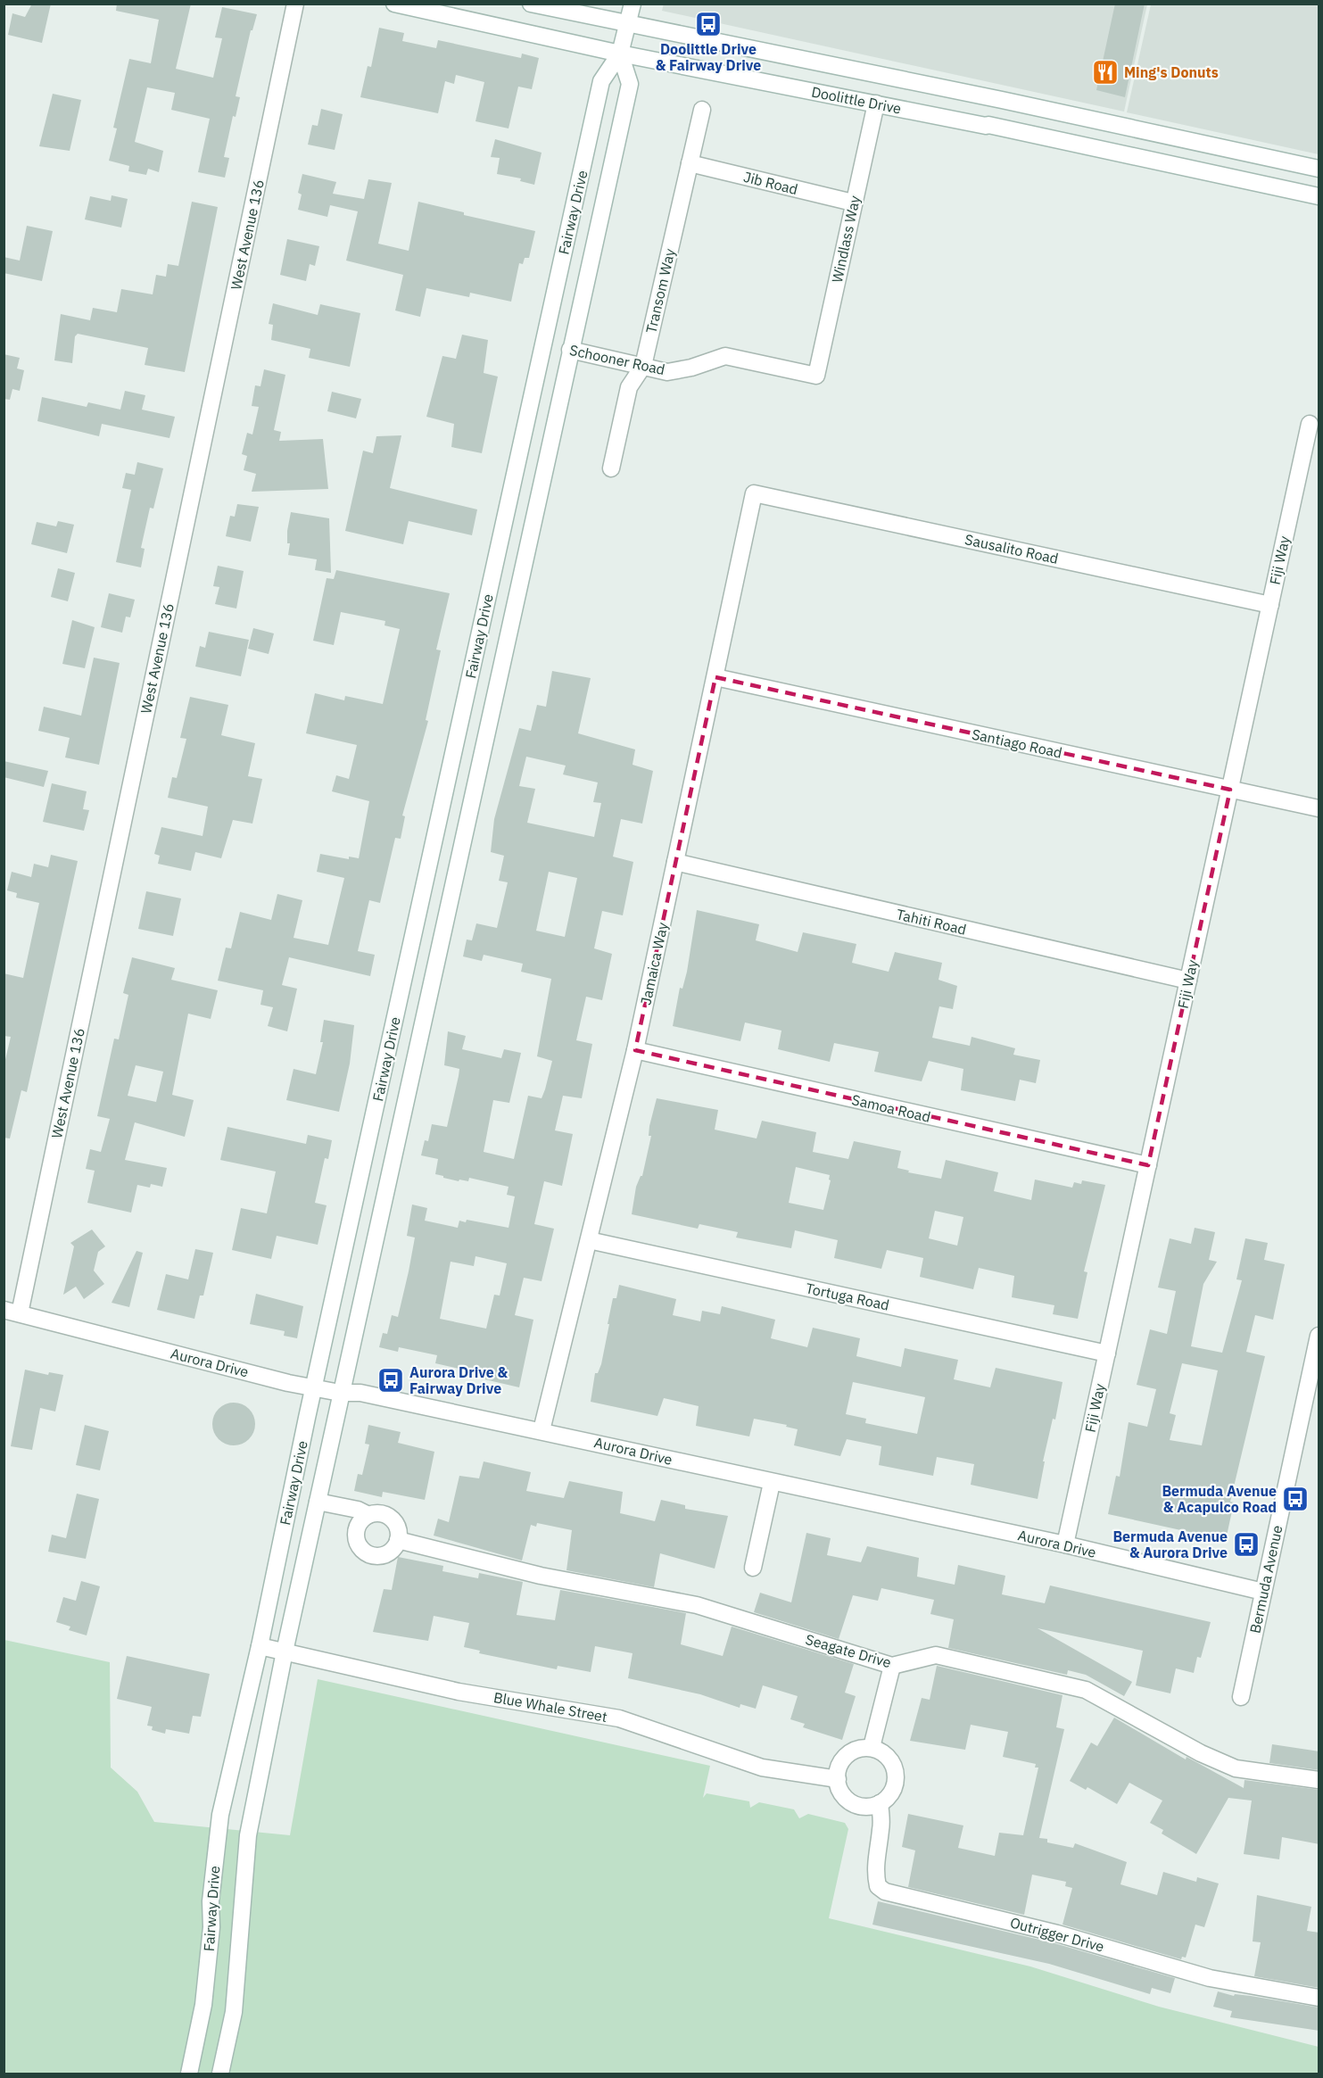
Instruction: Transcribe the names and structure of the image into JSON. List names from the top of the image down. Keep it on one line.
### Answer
{"streets":{"street":["Doolittle Drive","Jib Road","Fairway Drive","West Avenue 136","Windlass Way","Transom Way","Schooner Road","Sausalito Road","Fiji Way","Santiago Road","Tahiti Road","Jamaica Way","Samoa Road","Tortuga Road","Aurora Drive","Bermuda Avenue","Seagate Drive","Blue Whale Street","Outrigger Drive"]},"crossings":[["Doolittle Drive","Fairway Drive"],["Doolittle Drive","Windlass Way"],["Jib Road","Windlass Way"],["Jib Road","Transom Way"],["Fairway Drive","Schooner Road"],["Fairway Drive","Aurora Drive"],["Fairway Drive","Blue Whale Street"],["West Avenue 136","Aurora Drive"],["Windlass Way","Schooner Road"],["Transom Way","Schooner Road"],["Sausalito Road","Fiji Way"],["Sausalito Road","Jamaica Way"],["Fiji Way","Santiago Road"],["Fiji Way","Tahiti Road"],["Fiji Way","Samoa Road"],["Fiji Way","Tortuga Road"],["Fiji Way","Aurora Drive"],["Santiago Road","Jamaica Way"],["Tahiti Road","Jamaica Way"],["Jamaica Way","Samoa Road"],["Jamaica Way","Tortuga Road"],["Jamaica Way","Aurora Drive"],["Aurora Drive","Bermuda Avenue"],["Blue Whale Street","Outrigger Drive"]],"places":{"bus stop":["Doolittle Drive & Fairway Drive","Aurora Drive & Fairway Drive","Bermuda Avenue & Acapulco Road","Bermuda Avenue & Aurora Drive"],"restaurant":["Ming's Donuts"]}}
